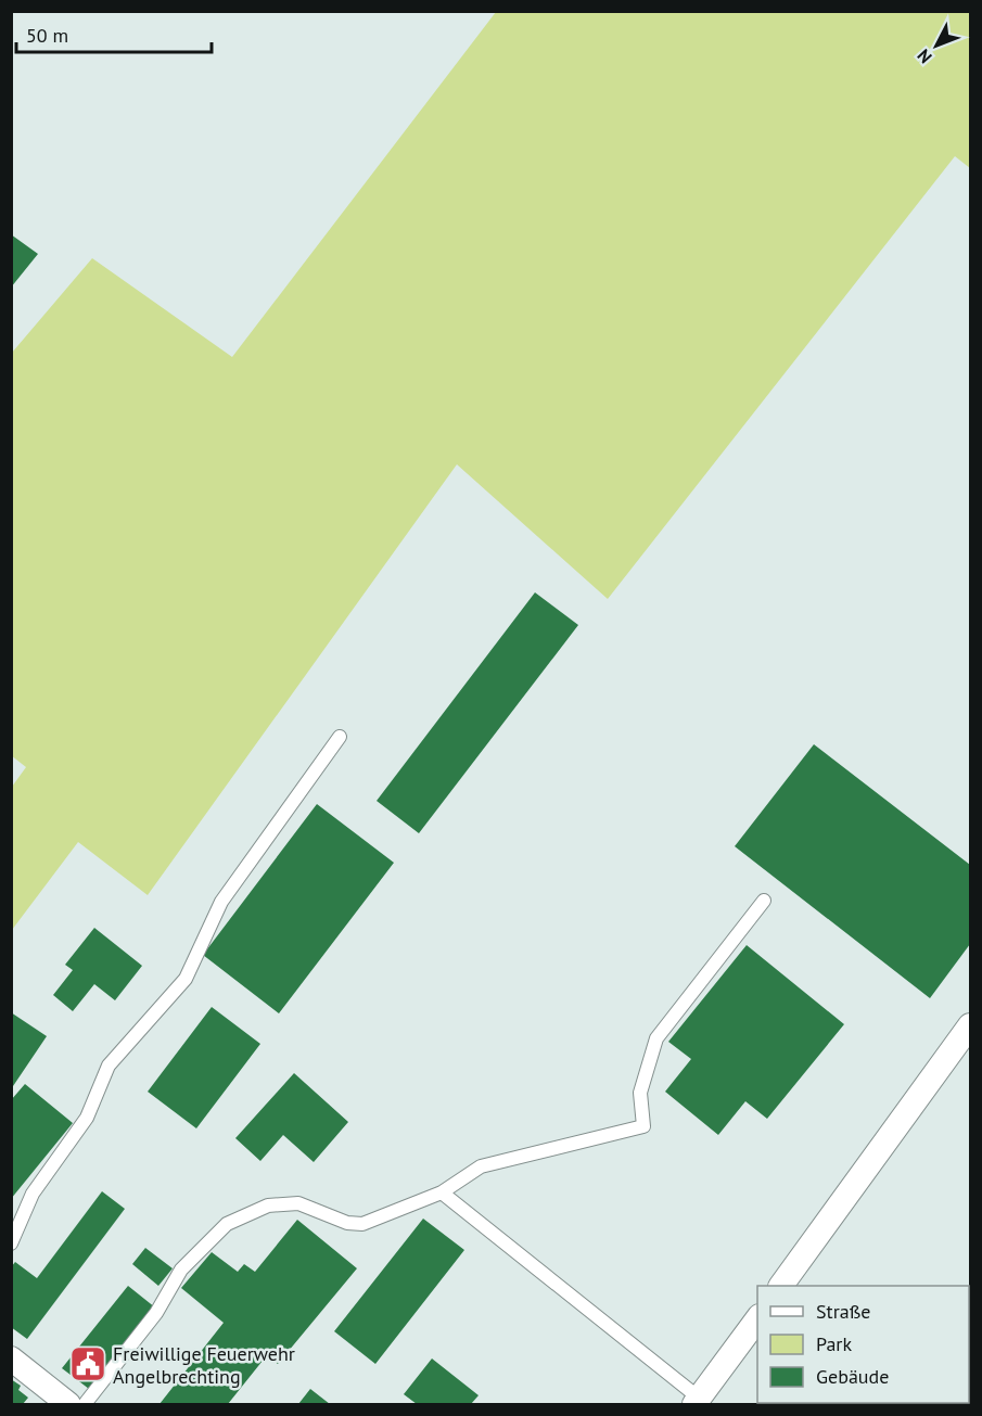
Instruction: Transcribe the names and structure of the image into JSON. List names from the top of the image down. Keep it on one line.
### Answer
{"places":{"public building":["Freiwillige Feuerwehr Angelbrechting"]},"legend":["Straße","Park","Gebäude"],"scale_bar":"50 m","north":"bottom left"}
